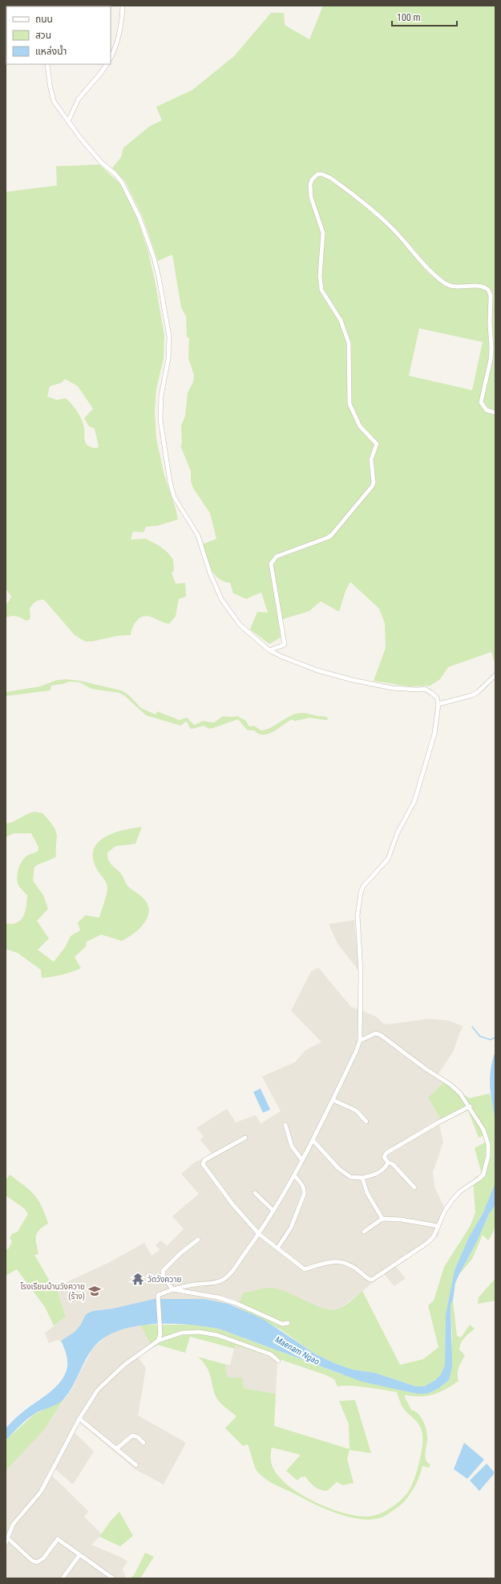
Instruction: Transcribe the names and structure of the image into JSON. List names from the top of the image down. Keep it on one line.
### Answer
{"water":["Maenam Ngao"],"places":{"temple":["วัดวังควาย"],"school or university":["โรงเรียนบ้านวังควาย (ร้าง)"]},"legend":["ถนน","สวน","แหล่งน้ำ"],"scale_bar":"100 m"}
